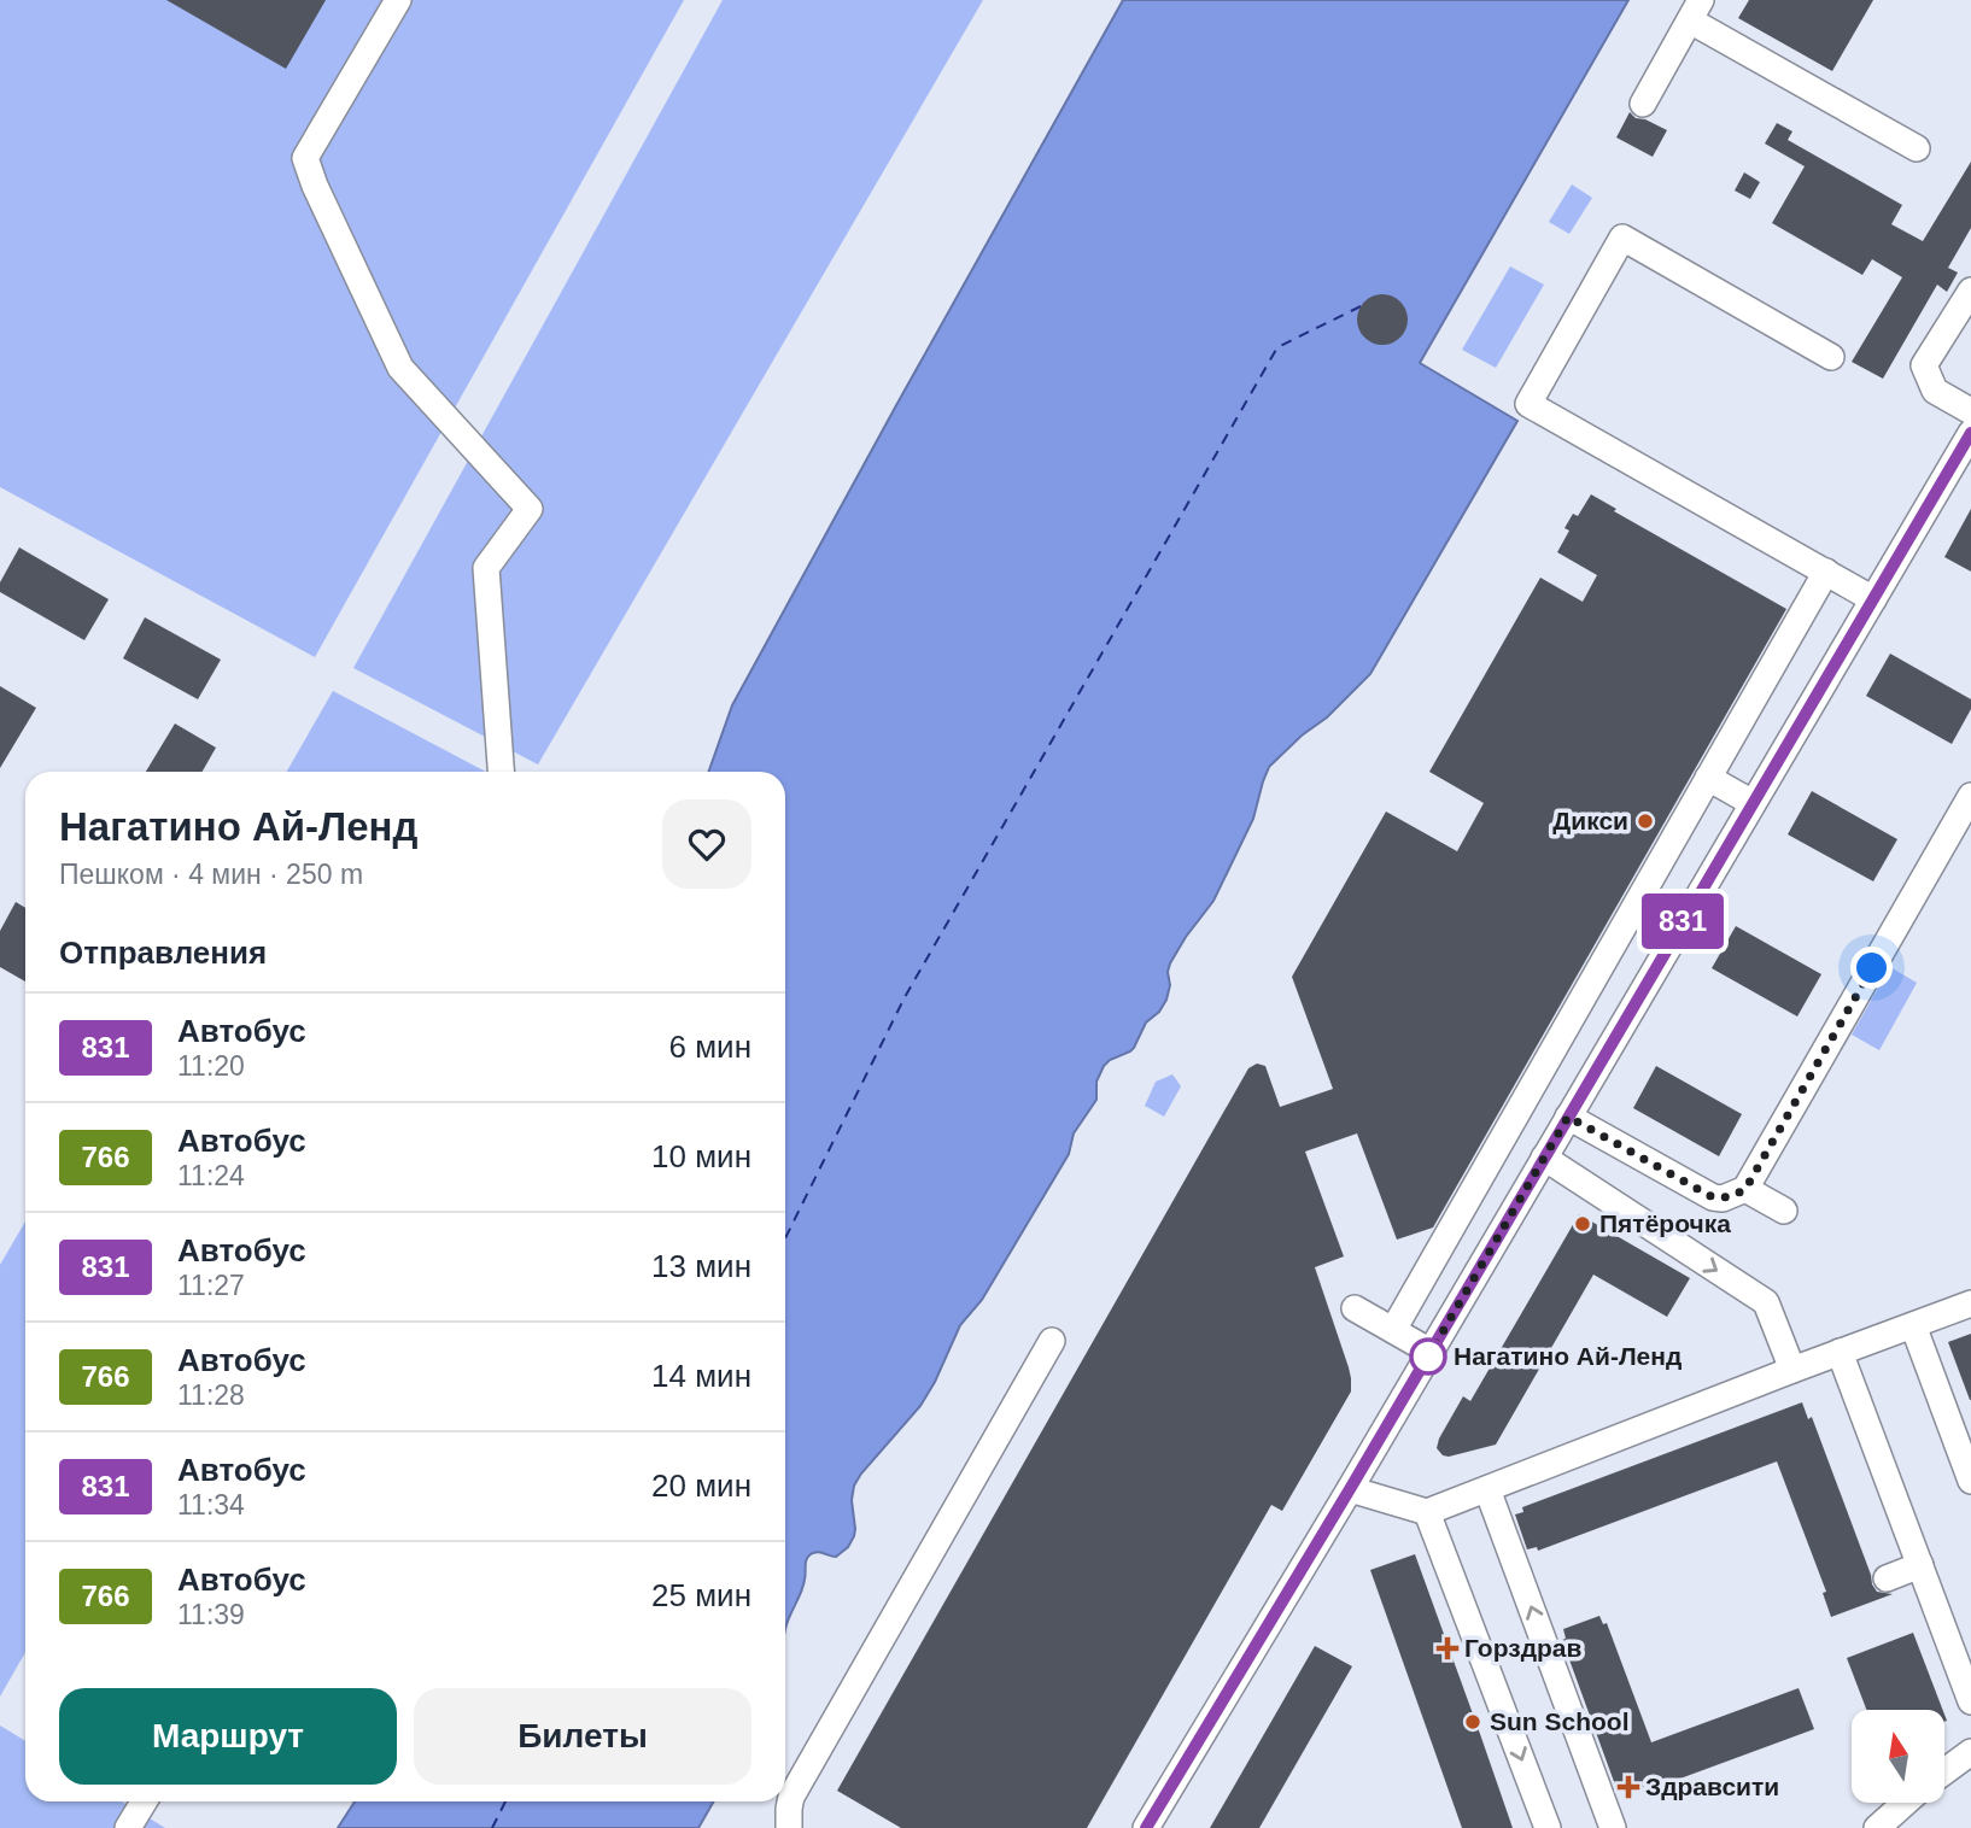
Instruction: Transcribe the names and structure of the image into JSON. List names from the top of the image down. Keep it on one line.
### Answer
{"places":{"other":["Дикси","Пятёрочка","Нагатино Ай-Ленд","Sun School"],"health":["Горздрав","Здравсити"]},"lines":["bus line 831"],"north":"top","page":{"on_map":"831","heading":[["Нагатино Ай-Ленд","Пешком · 4 мин · 250 m"],"Отправления"],"list":[{"mark":"831","name":"Автобус","note":"11:20","value":"6 мин"},{"mark":"766","name":"Автобус","note":"11:24","value":"10 мин"},{"mark":"831","name":"Автобус","note":"11:27","value":"13 мин"},{"mark":"766","name":"Автобус","note":"11:28","value":"14 мин"},{"mark":"831","name":"Автобус","note":"11:34","value":"20 мин"},{"mark":"766","name":"Автобус","note":"11:39","value":"25 мин"}],"buttons":["Маршрут","Билеты"]}}
